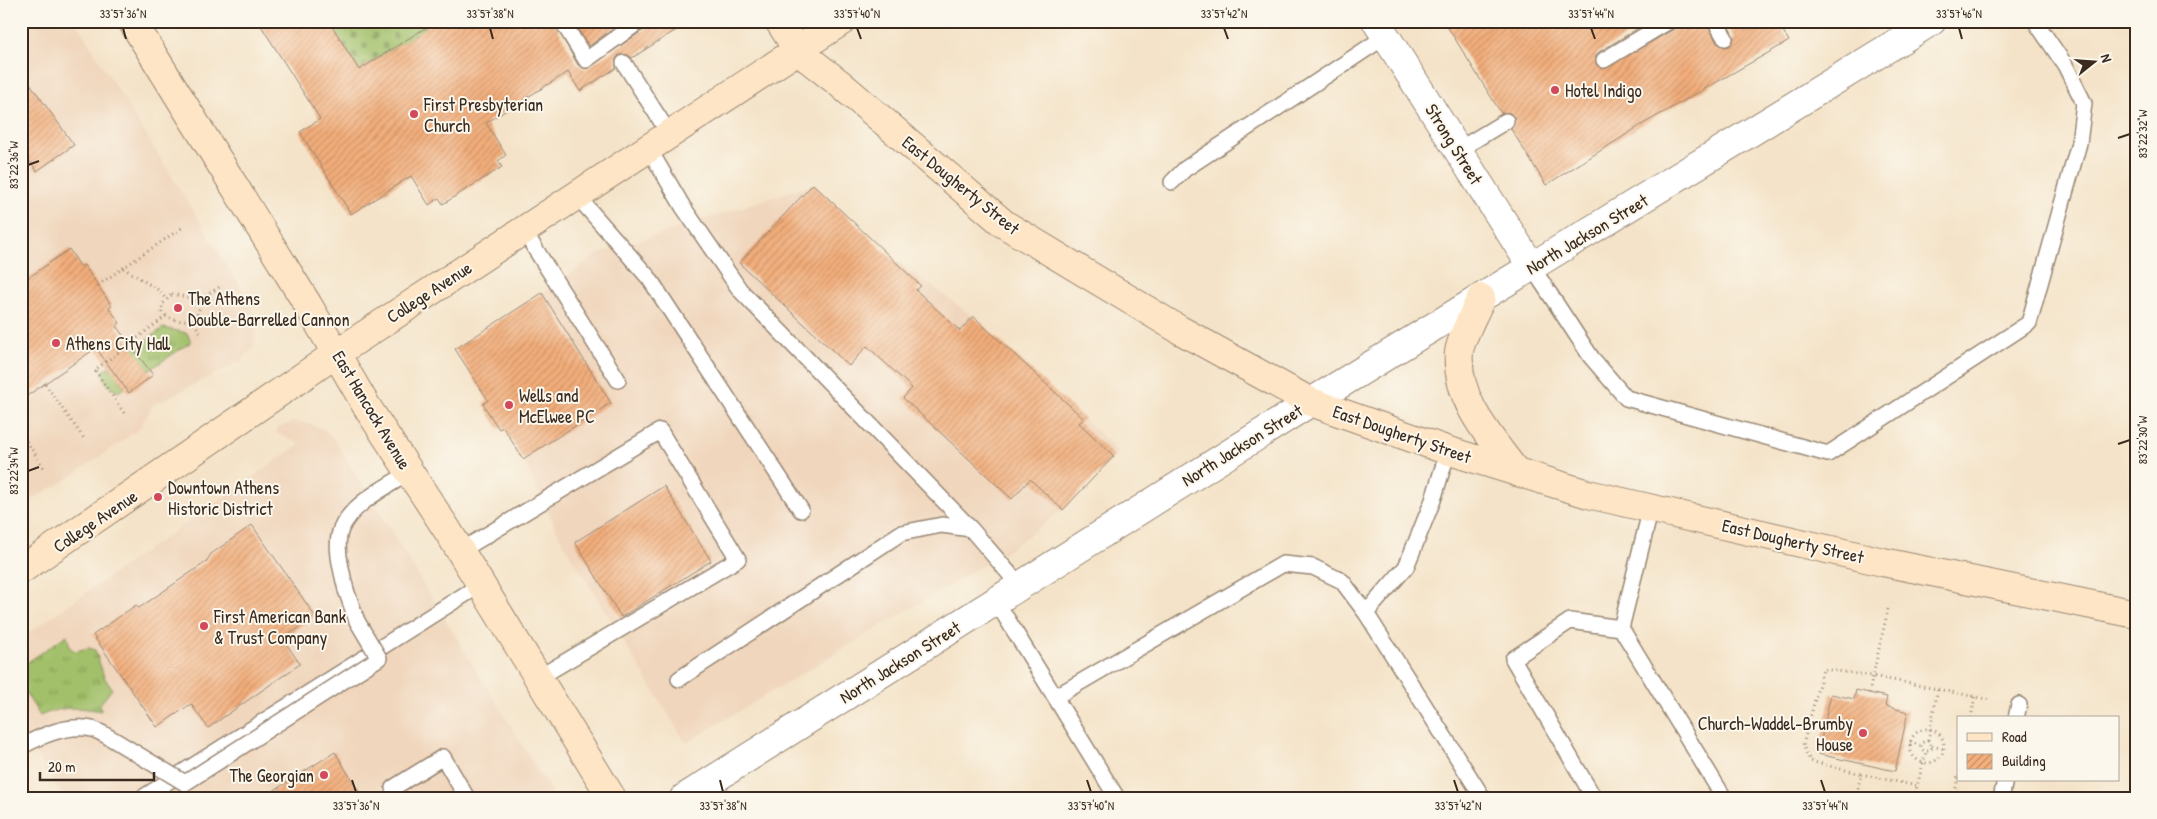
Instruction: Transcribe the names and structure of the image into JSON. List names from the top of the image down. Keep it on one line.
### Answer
{"streets":{"street":["Strong Street","East Dougherty Street","North Jackson Street","College Avenue","East Hancock Avenue"]},"crossings":[["Strong Street","North Jackson Street"],["East Dougherty Street","North Jackson Street"],["East Dougherty Street","College Avenue"],["College Avenue","East Hancock Avenue"]],"places":["Hotel Indigo","First Presbyterian Church","The Athens Double-Barrelled Cannon","Athens City Hall","Wells and McElwee PC","Downtown Athens Historic District","First American Bank & Trust Company","Church-Waddel-Brumby House","The Georgian"],"legend":["Road","Building"],"scale_bar":"20 m","north":"right","coordinates":["33°57'36\"N","33°57'38\"N","33°57'40\"N","33°57'42\"N","33°57'44\"N","33°57'46\"N","83°22'32\"W","83°22'36\"W","83°22'30\"W","83°22'34\"W"]}
